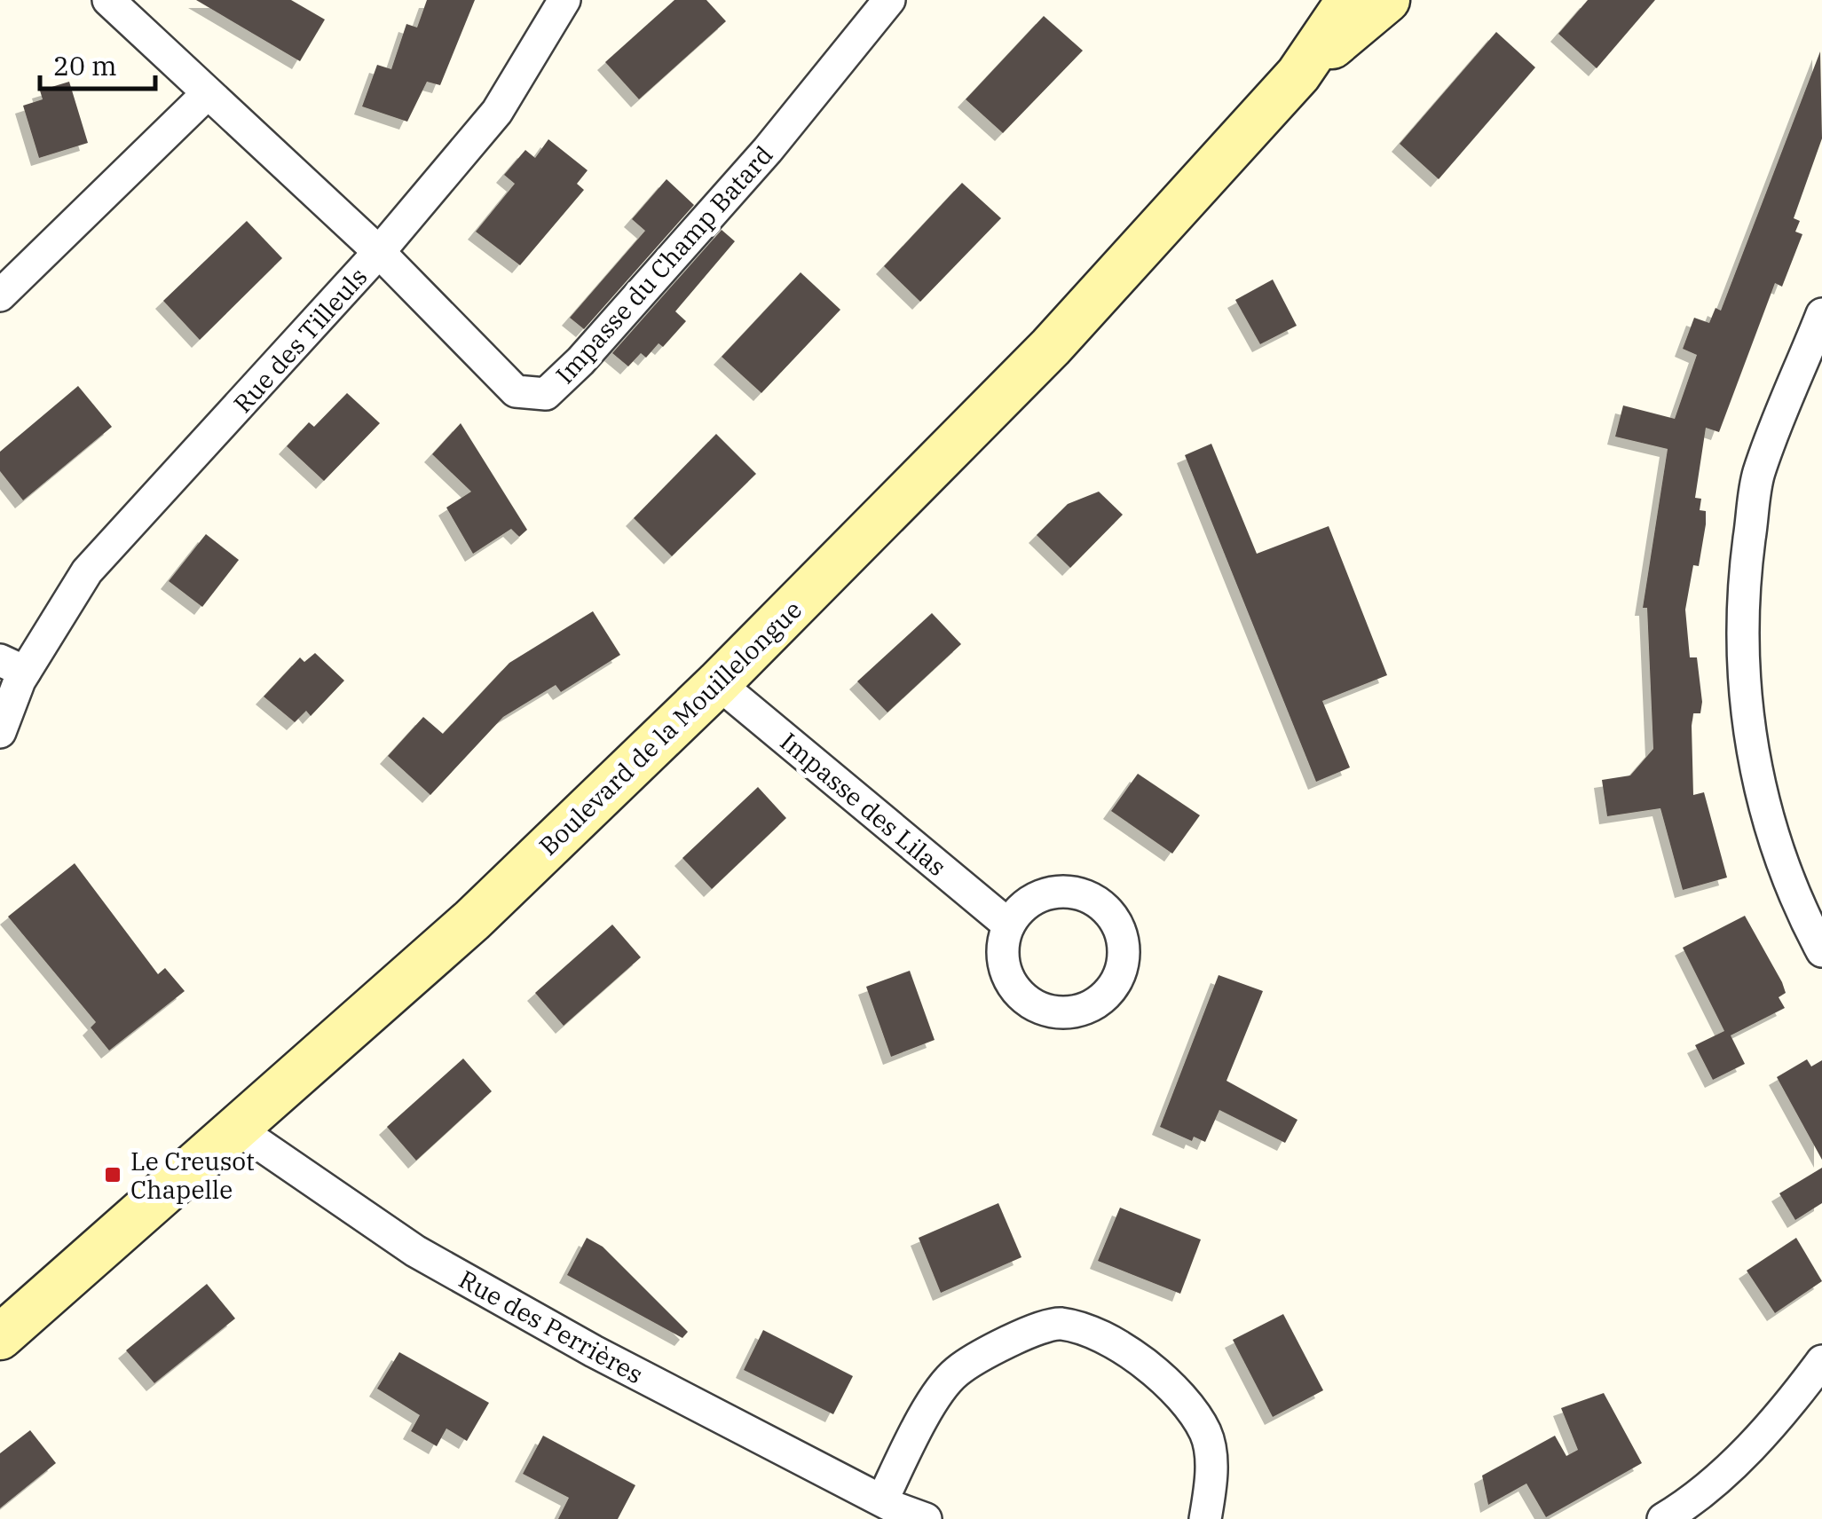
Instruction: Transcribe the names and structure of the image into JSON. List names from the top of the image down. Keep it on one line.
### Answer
{"streets":{"main road":["Boulevard de la Mouillelongue"],"street":["Impasse du Champ Batard","Rue des Tilleuls","Impasse des Lilas","Rue des Perrières"]},"crossings":[["Impasse du Champ Batard","Rue des Tilleuls"],["Boulevard de la Mouillelongue","Impasse des Lilas"],["Boulevard de la Mouillelongue","Rue des Perrières"]],"places":{"transit":["Le Creusot Chapelle"]},"scale_bar":"20 m"}
